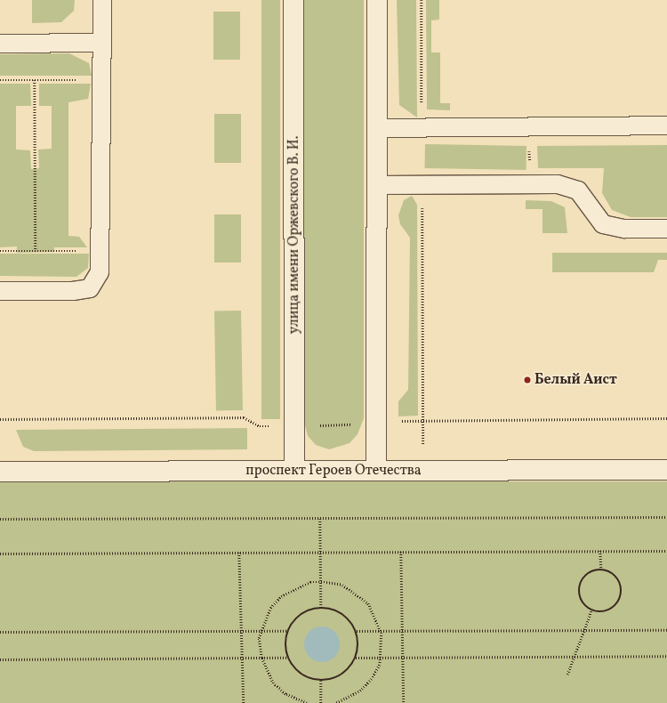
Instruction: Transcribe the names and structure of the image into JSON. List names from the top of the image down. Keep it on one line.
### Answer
{"streets":{"street":["улица имени Оржевского В. И.","проспект Героев Отечества"]},"crossings":[["улица имени Оржевского В. И.","проспект Героев Отечества"]],"places":["Белый Аист"]}
